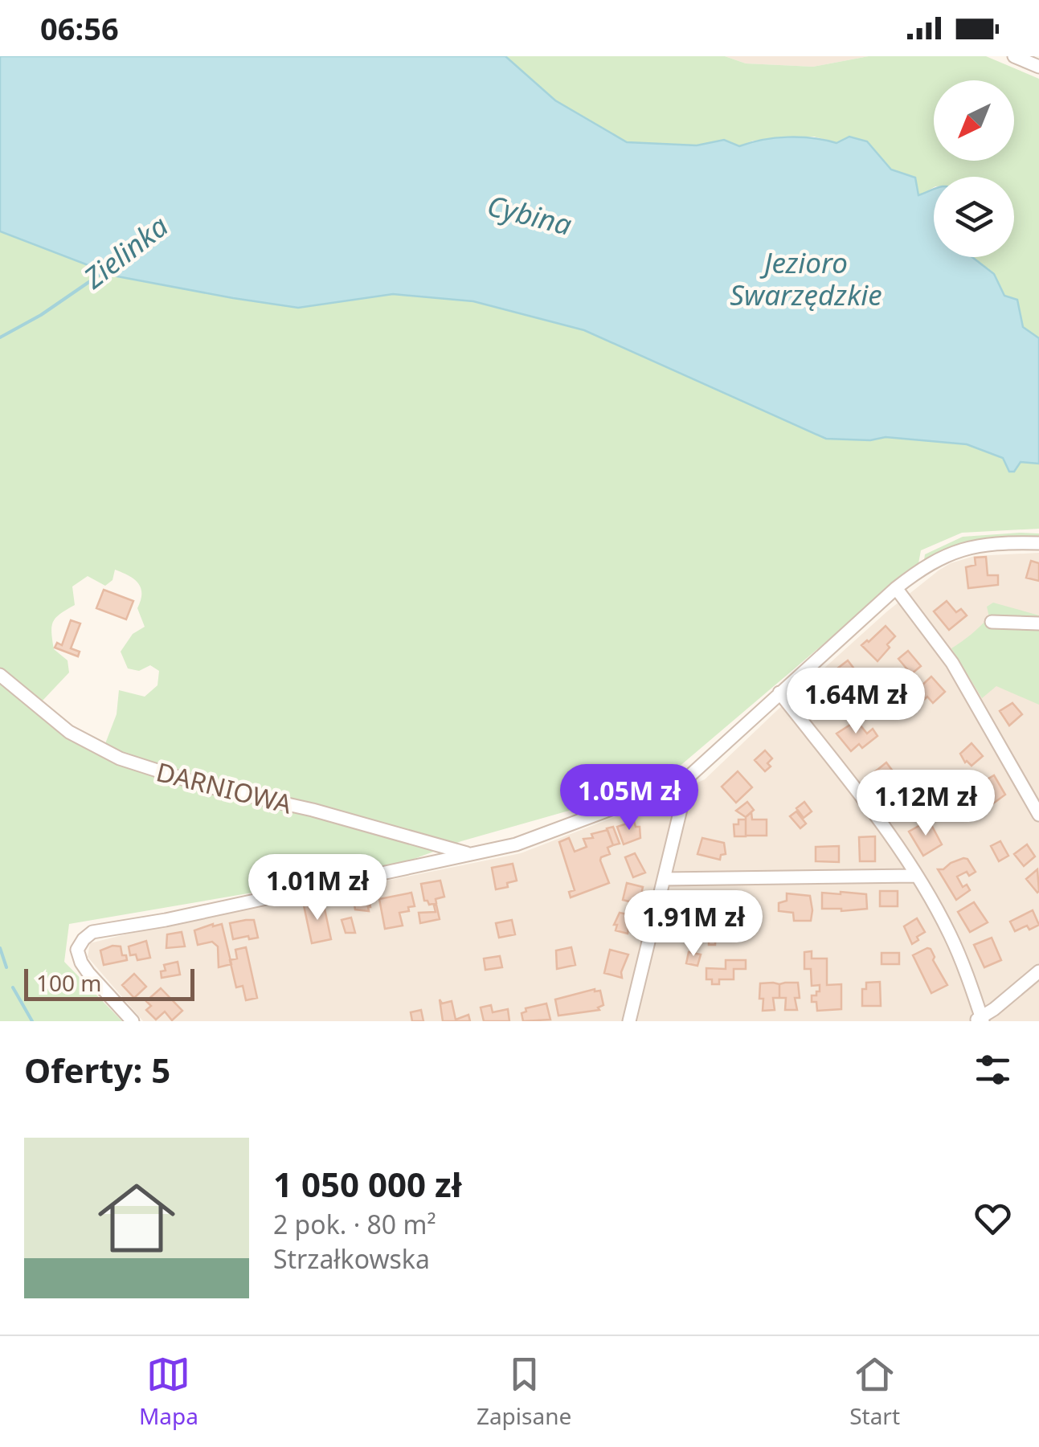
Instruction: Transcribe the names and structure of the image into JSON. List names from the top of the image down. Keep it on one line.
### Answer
{"streets":{"street":["DARNIOWA"]},"water":["Cybina","Zielinka","Jezioro Swarzędzkie"],"scale_bar":"100 m","north":"bottom left","page":{"status":"06:56","price":["1.64M zł","1.05M zł","1.12M zł","1.01M zł","1.91M zł"],"scale":"100 m","heading":"Oferty: 5","list":[{"name":"1 050 000 zł","note":"2 pok. · 80 m² · Strzałkowska"}],"tabs":["Mapa","Zapisane","Start"]}}
